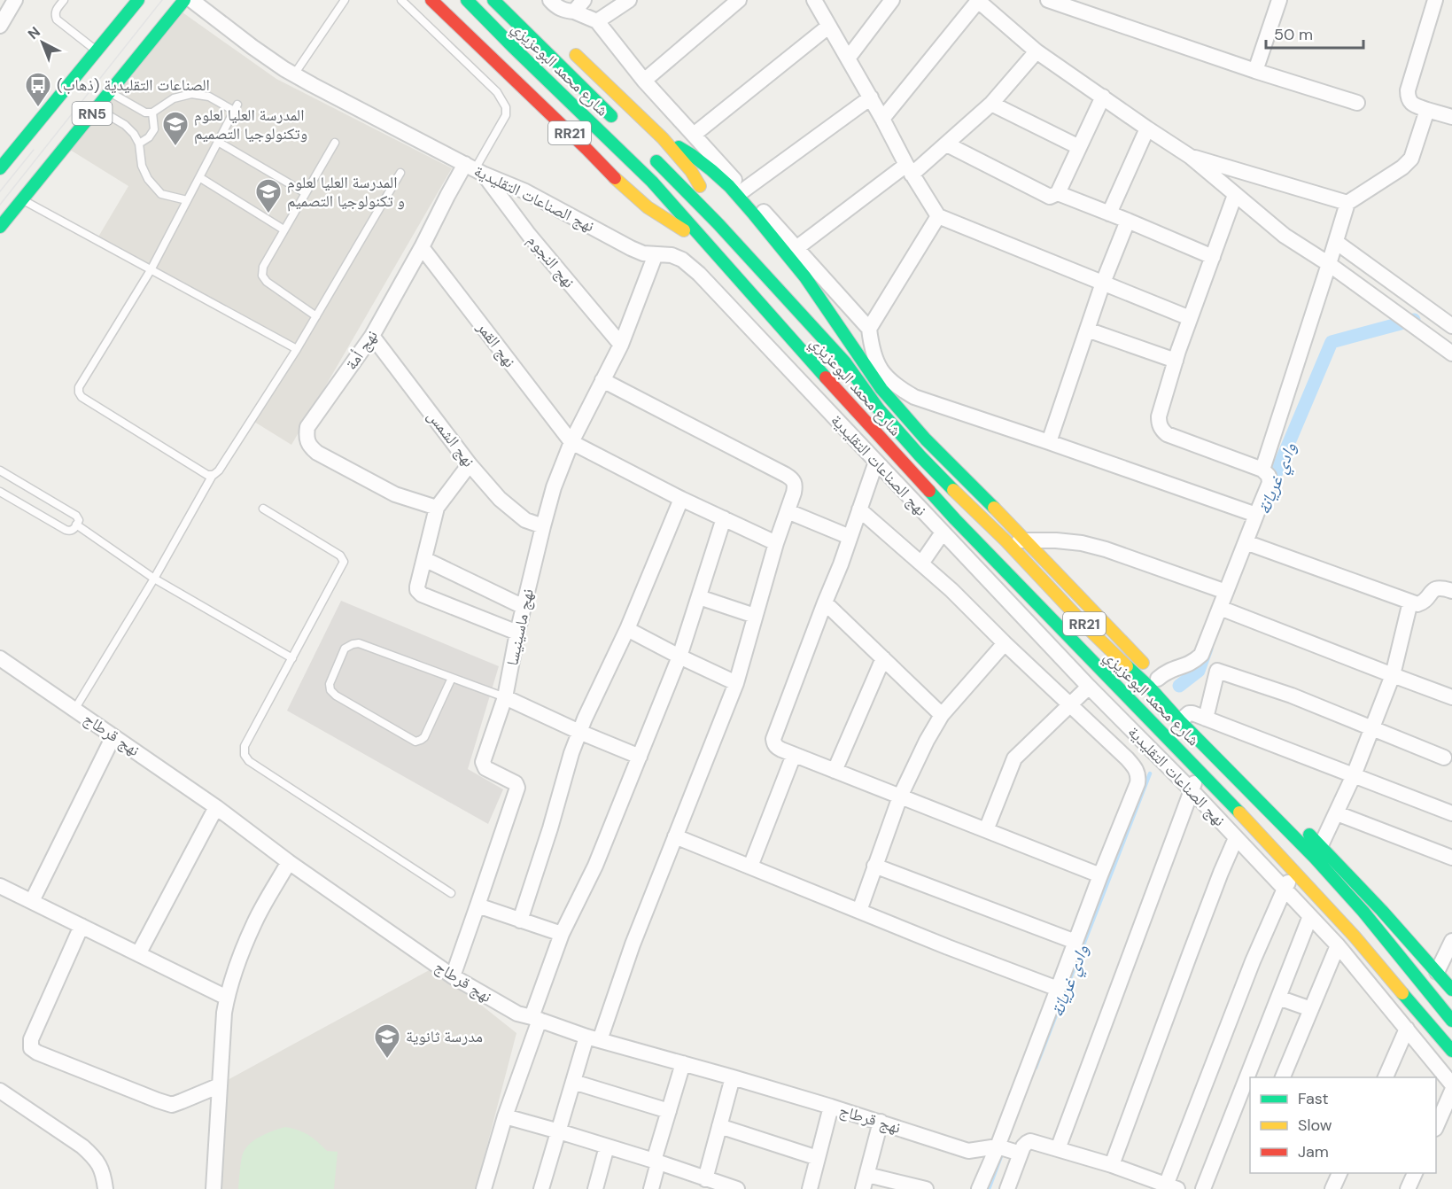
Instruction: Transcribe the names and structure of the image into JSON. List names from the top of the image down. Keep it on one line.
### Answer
{"streets":{"main road":["شارع محمد البوعزيزي","RN5","RR21"],"street":["نهج الصناعات التقليدية","نهج النجوم","نهج القمر","نهج أمة","نهج الشمس","نهج ماسينيسا","نهج قرطاج"]},"crossings":[["نهج الصناعات التقليدية","نهج النجوم"],["نهج الصناعات التقليدية","نهج أمة"],["نهج الصناعات التقليدية","نهج ماسينيسا"],["نهج النجوم","نهج أمة"],["نهج النجوم","نهج ماسينيسا"],["نهج القمر","نهج أمة"],["نهج القمر","نهج ماسينيسا"],["نهج أمة","نهج الشمس"],["نهج الشمس","نهج ماسينيسا"]],"water":["وادي غريانة"],"places":{"bus stop":["الصناعات التقليدية (ذهاب)"],"school or university":["المدرسة العليا لعلوم وتكنولوجيا التصميم","المدرسة العليا لعلوم و تكنولوجيا التصميم","مدرسة ثانوية"]},"legend":["Fast","Slow","Jam"],"scale_bar":"50 m","north":"top left"}
